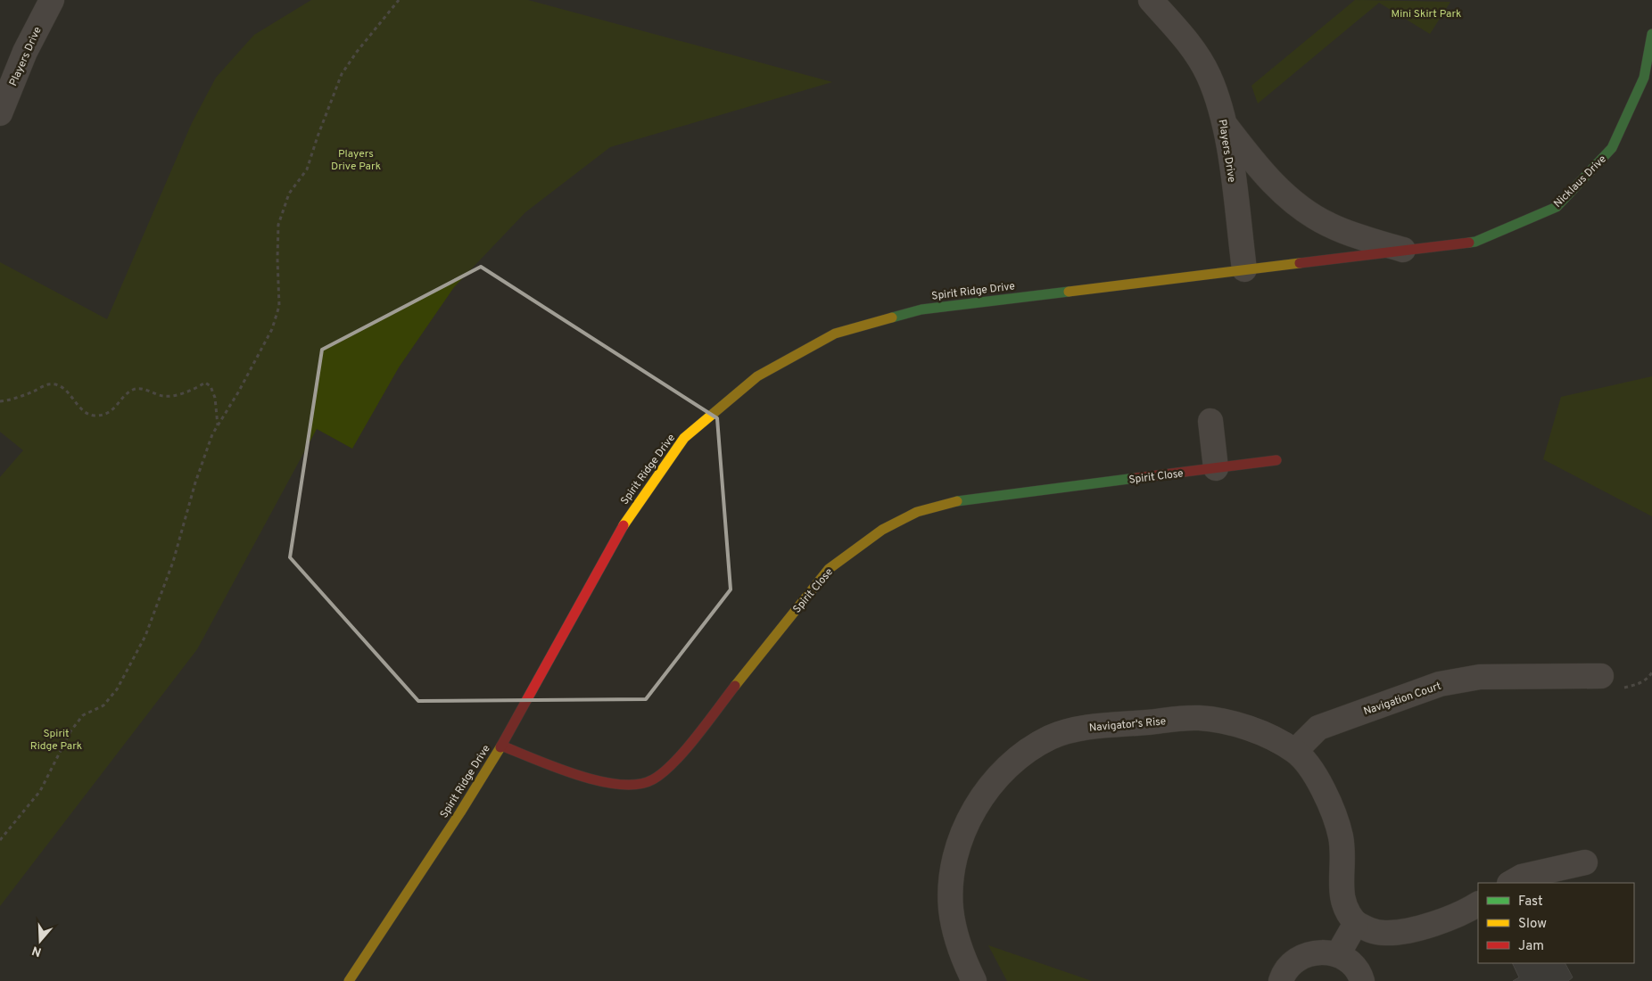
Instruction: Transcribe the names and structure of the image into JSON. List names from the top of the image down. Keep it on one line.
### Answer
{"streets":{"street":["Players Drive","Nicklaus Drive","Spirit Ridge Drive","Spirit Close","Navigation Court","Navigator's Rise"]},"crossings":[["Players Drive","Nicklaus Drive"],["Players Drive","Spirit Ridge Drive"],["Nicklaus Drive","Spirit Ridge Drive"],["Spirit Ridge Drive","Spirit Close"],["Navigation Court","Navigator's Rise"]],"parks":["Mini Skirt Park","Players Drive Park","Spirit Ridge Park"],"legend":["Fast","Slow","Jam"],"north":"bottom"}
